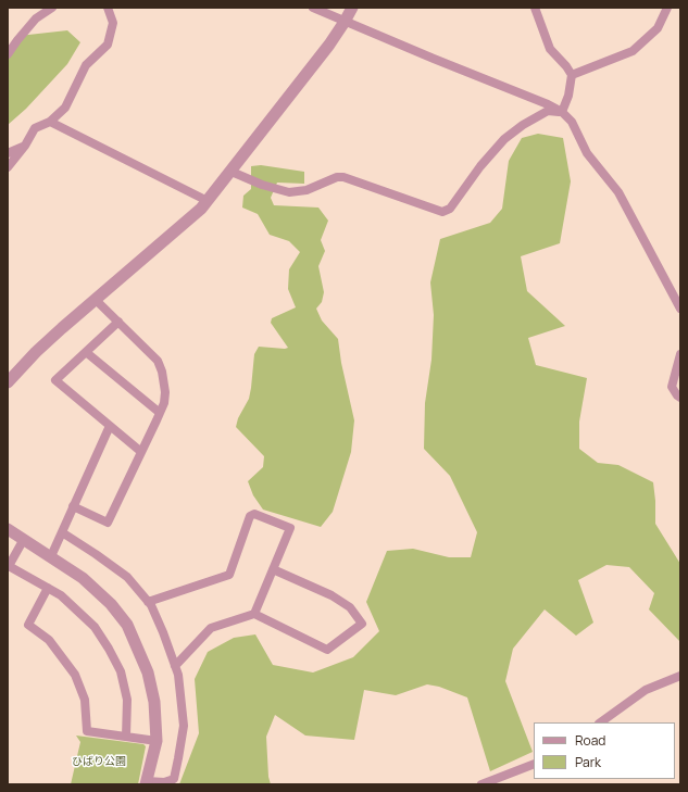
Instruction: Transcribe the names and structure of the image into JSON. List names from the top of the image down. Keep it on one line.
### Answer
{"parks":["ひばり公園"],"legend":["Road","Park"]}
